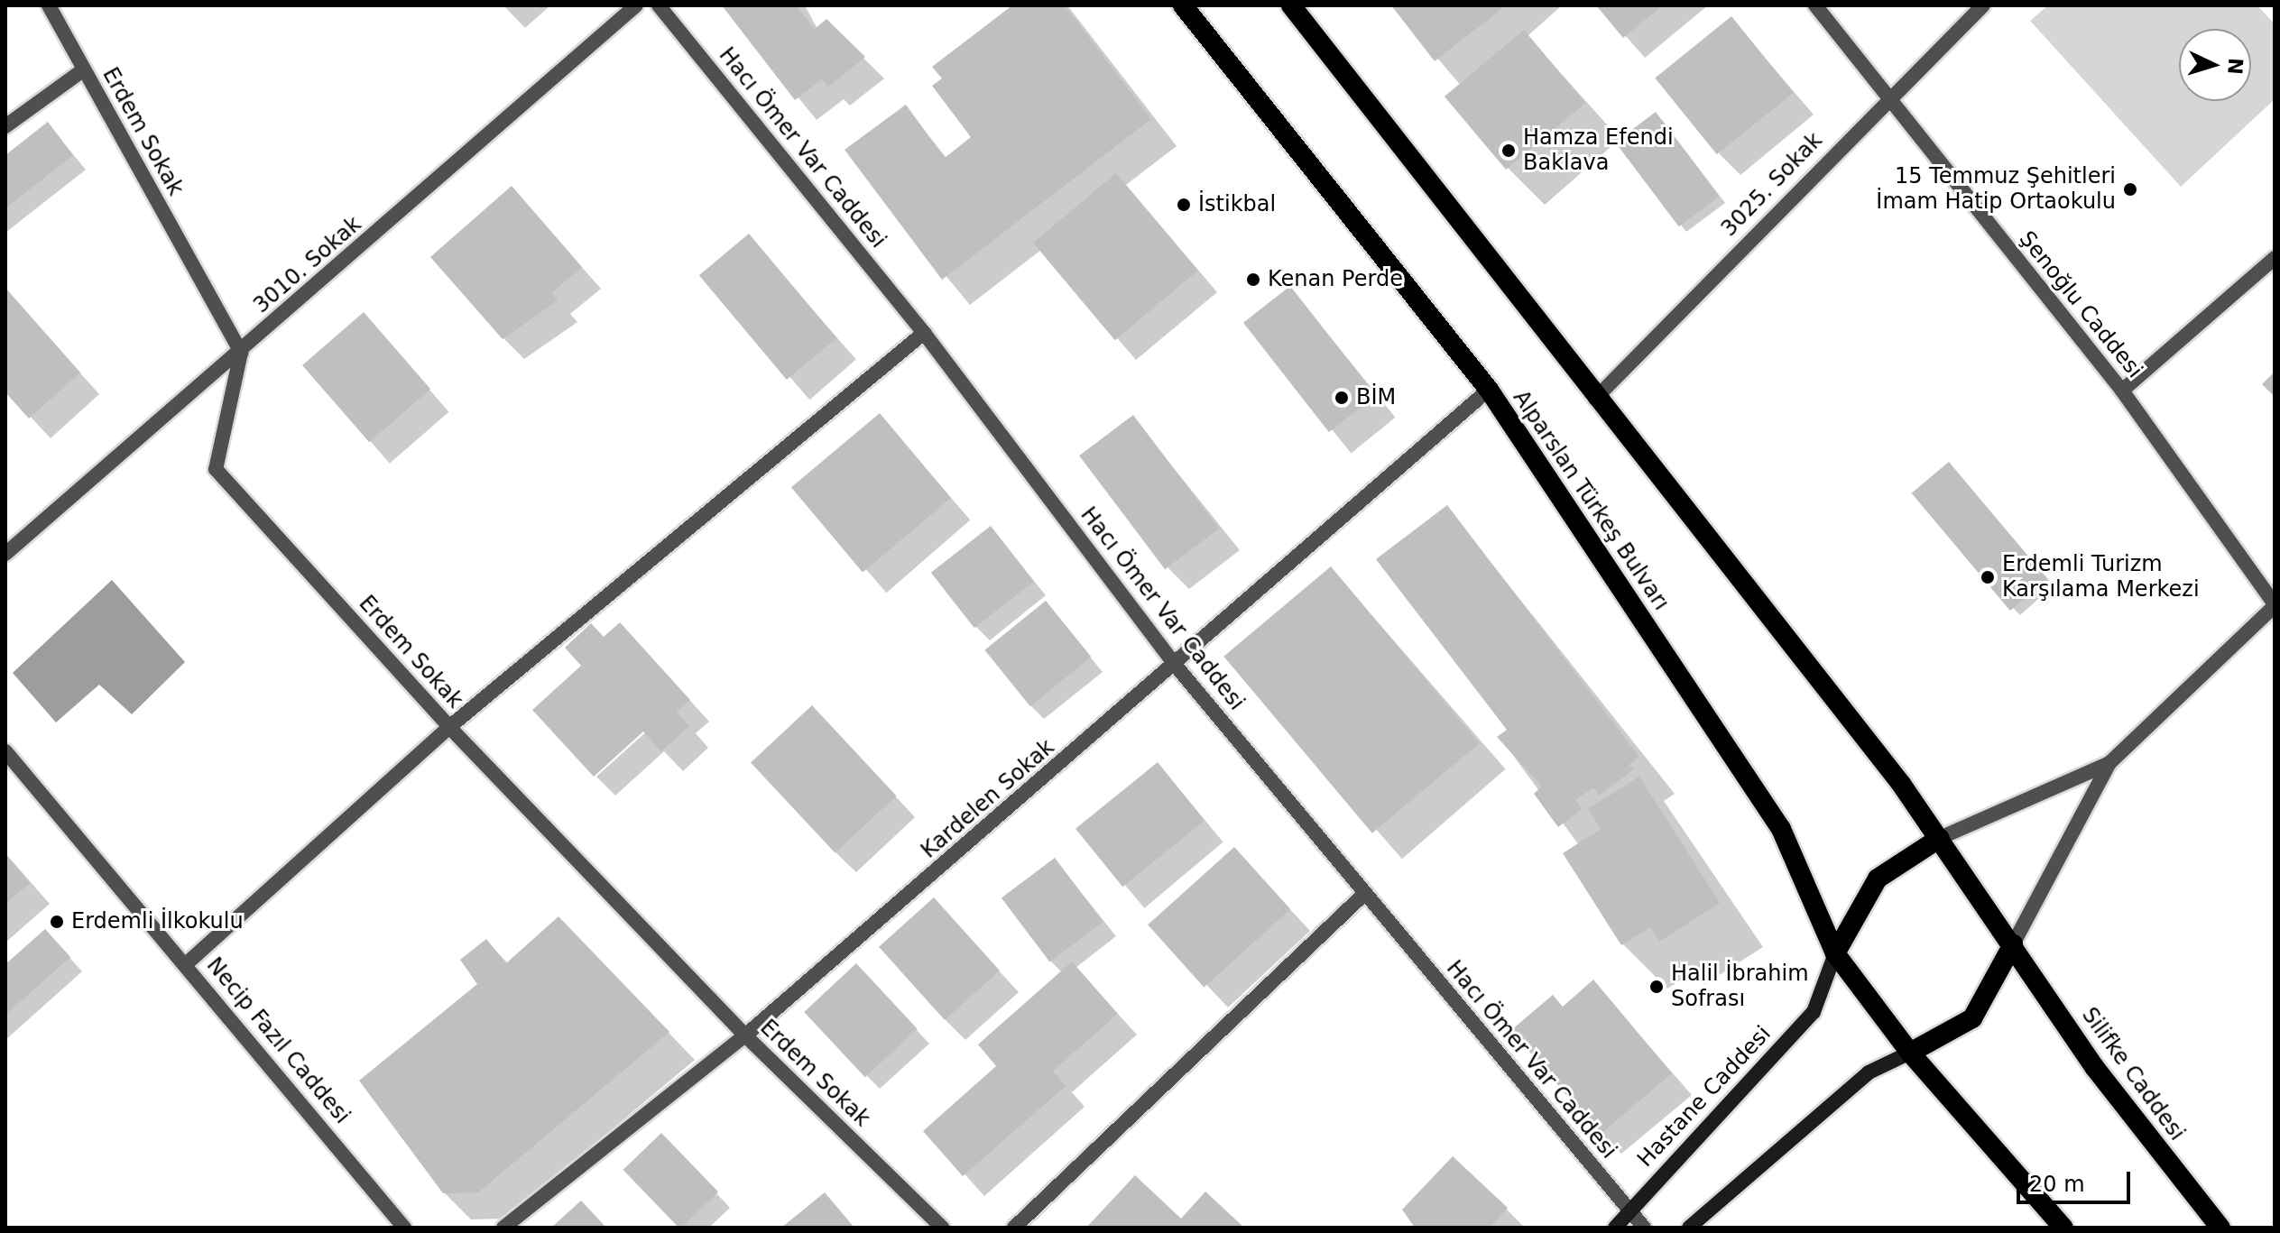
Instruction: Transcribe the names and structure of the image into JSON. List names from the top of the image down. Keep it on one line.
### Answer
{"streets":{"highway":["Alparslan Türkeş Bulvarı","Silifke Caddesi"],"main road":["Hastane Caddesi"],"street":["Erdem Sokak","Hacı Ömer Var Caddesi","3025. Sokak","3010. Sokak","Şenoğlu Caddesi","Kardelen Sokak","Necip Fazıl Caddesi"]},"crossings":[["Erdem Sokak","3010. Sokak"],["Erdem Sokak","Kardelen Sokak"],["Hacı Ömer Var Caddesi","Kardelen Sokak"],["Hacı Ömer Var Caddesi","Hastane Caddesi"],["3025. Sokak","Şenoğlu Caddesi"],["Alparslan Türkeş Bulvarı","Kardelen Sokak"],["Alparslan Türkeş Bulvarı","Hastane Caddesi"]],"places":["Hamza Efendi Baklava","15 Temmuz Şehitleri İmam Hatip Ortaokulu","İstikbal","Kenan Perde","BİM","Erdemli Turizm Karşılama Merkezi","Erdemli İlkokulu","Halil İbrahim Sofrası"],"scale_bar":"20 m","north":"right"}
